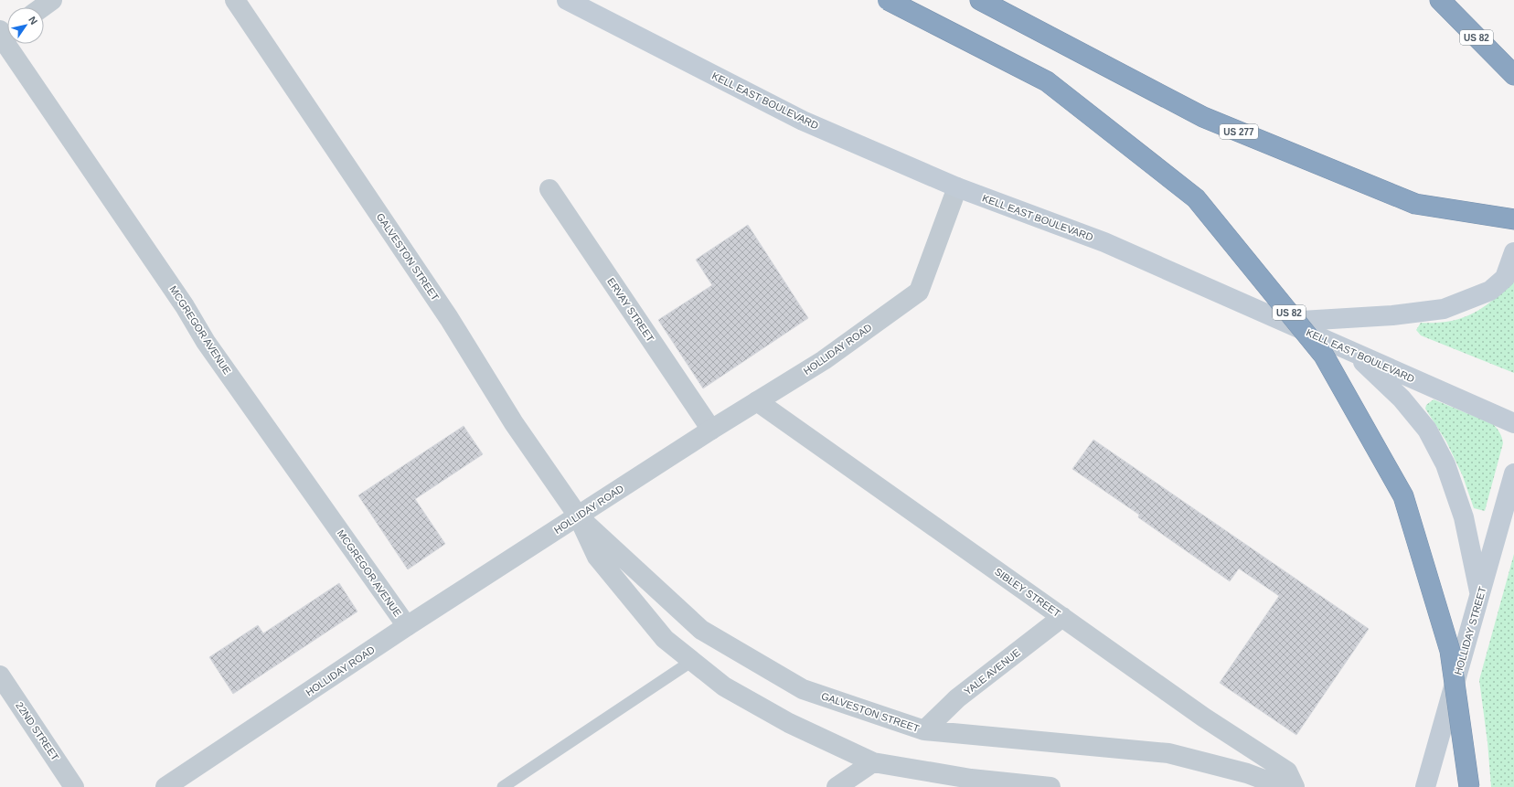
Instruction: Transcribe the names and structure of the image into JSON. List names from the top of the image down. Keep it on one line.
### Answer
{"streets":{"highway":["US 82","US 277"],"main road":["KELL EAST BOULEVARD","HOLLIDAY STREET"],"street":["GALVESTON STREET","ERVAY STREET","MCGREGOR AVENUE","HOLLIDAY ROAD","SIBLEY STREET","YALE AVENUE","22ND STREET"]},"crossings":[["KELL EAST BOULEVARD","HOLLIDAY ROAD"],["GALVESTON STREET","HOLLIDAY ROAD"],["GALVESTON STREET","YALE AVENUE"],["ERVAY STREET","HOLLIDAY ROAD"],["MCGREGOR AVENUE","HOLLIDAY ROAD"],["HOLLIDAY ROAD","SIBLEY STREET"],["SIBLEY STREET","YALE AVENUE"]],"north":"top right"}
